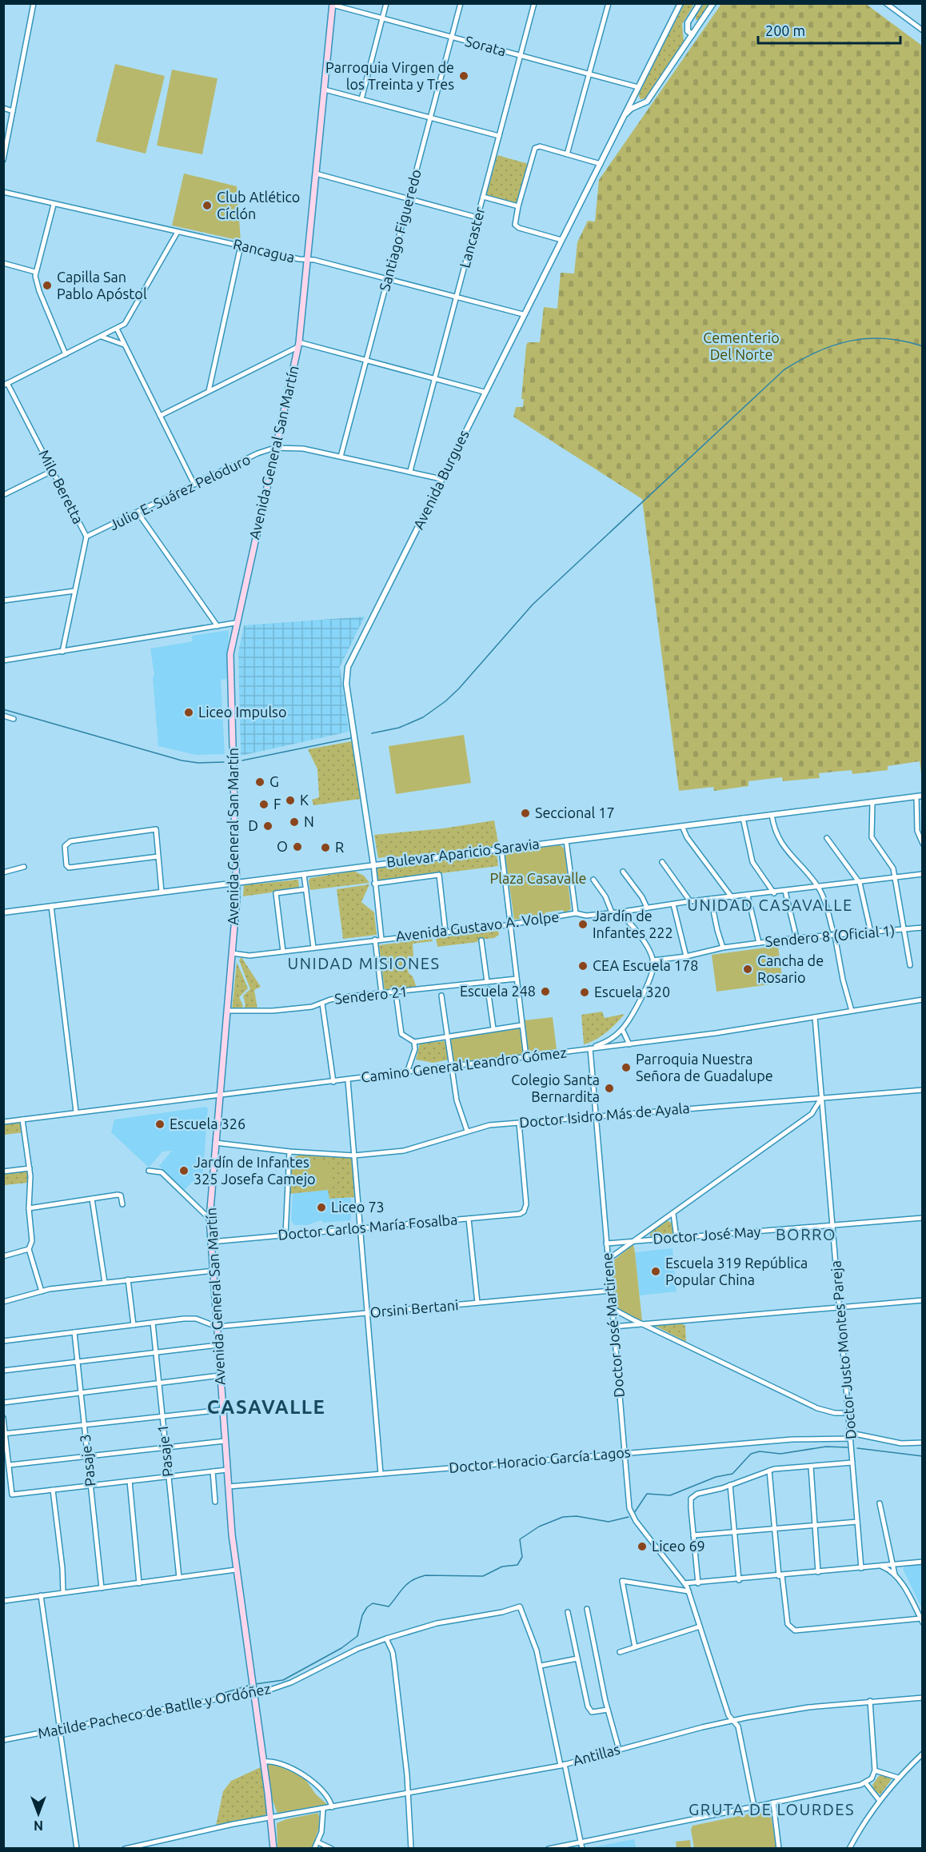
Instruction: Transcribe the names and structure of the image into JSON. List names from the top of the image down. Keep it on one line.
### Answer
{"streets":{"main road":["Avenida General San Martín"],"street":["Sorata","Santiago Figueredo","Lancaster","Rancagua","Avenida Burgues","Milo Beretta","Julio E. Suárez Peloduro","Bulevar Aparicio Saravia","Avenida Gustavo A. Volpe","Sendero 8 (Oficial 1)","Sendero 21","Camino General Leandro Gómez","Doctor Isidro Más de Ayala","Doctor Carlos María Fosalba","Doctor José May","Orsini Bertani","Doctor José Martirene","Doctor Justo Montes Pareja","Pasaje 1","Pasaje 3","Doctor Horacio García Lagos","Matilde Pacheco de Batlle y Ordóñez","Antillas"]},"crossings":[["Sorata","Santiago Figueredo"],["Sorata","Lancaster"],["Sorata","Avenida General San Martín"],["Sorata","Avenida Burgues"],["Santiago Figueredo","Rancagua"],["Santiago Figueredo","Julio E. Suárez Peloduro"],["Lancaster","Rancagua"],["Lancaster","Julio E. Suárez Peloduro"],["Rancagua","Avenida General San Martín"],["Rancagua","Avenida Burgues"],["Avenida General San Martín","Julio E. Suárez Peloduro"],["Avenida General San Martín","Bulevar Aparicio Saravia"],["Avenida General San Martín","Avenida Gustavo A. Volpe"],["Avenida General San Martín","Sendero 21"],["Avenida General San Martín","Camino General Leandro Gómez"],["Avenida General San Martín","Doctor Isidro Más de Ayala"],["Avenida General San Martín","Doctor Carlos María Fosalba"],["Avenida General San Martín","Orsini Bertani"],["Avenida General San Martín","Doctor Horacio García Lagos"],["Avenida General San Martín","Matilde Pacheco de Batlle y Ordóñez"],["Avenida General San Martín","Antillas"],["Avenida Burgues","Julio E. Suárez Peloduro"],["Avenida Burgues","Bulevar Aparicio Saravia"],["Milo Beretta","Julio E. Suárez Peloduro"],["Avenida Gustavo A. Volpe","Sendero 8 (Oficial 1)"],["Avenida Gustavo A. Volpe","Sendero 21"],["Avenida Gustavo A. Volpe","Camino General Leandro Gómez"],["Avenida Gustavo A. Volpe","Doctor José Martirene"],["Sendero 8 (Oficial 1)","Sendero 21"],["Sendero 8 (Oficial 1)","Camino General Leandro Gómez"],["Sendero 8 (Oficial 1)","Doctor José Martirene"],["Sendero 21","Camino General Leandro Gómez"],["Sendero 21","Doctor José Martirene"],["Camino General Leandro Gómez","Doctor José Martirene"],["Camino General Leandro Gómez","Doctor Justo Montes Pareja"],["Doctor Isidro Más de Ayala","Doctor Carlos María Fosalba"],["Doctor Isidro Más de Ayala","Doctor José Martirene"],["Doctor Isidro Más de Ayala","Doctor Justo Montes Pareja"],["Doctor José May","Doctor José Martirene"],["Doctor José May","Doctor Justo Montes Pareja"],["Orsini Bertani","Doctor José Martirene"],["Doctor José Martirene","Doctor Horacio García Lagos"],["Doctor José Martirene","Antillas"],["Doctor Justo Montes Pareja","Doctor Horacio García Lagos"]],"districts":["UNIDAD CASAVALLE","UNIDAD MISIONES","BORRO","CASAVALLE","GRUTA DE LOURDES"],"parks":["Cementerio Del Norte","Plaza Casavalle"],"places":["Parroquia Virgen de los Treinta y Tres","Club Atlético Cíclón","Capilla San Pablo Apóstol","Liceo Impulso","G","K","F","Seccional 17","N","D","O","R","Jardín de Infantes 222","CEA Escuela 178","Cancha de Rosario","Escuela 248","Escuela 320","Parroquia Nuestra Señora de Guadalupe","Colegio Santa Bernardita","Escuela 326","Jardín de Infantes 325 Josefa Camejo","Liceo 73","Escuela 319 República Popular China","Liceo 69"],"scale_bar":"200 m","north":"bottom"}
